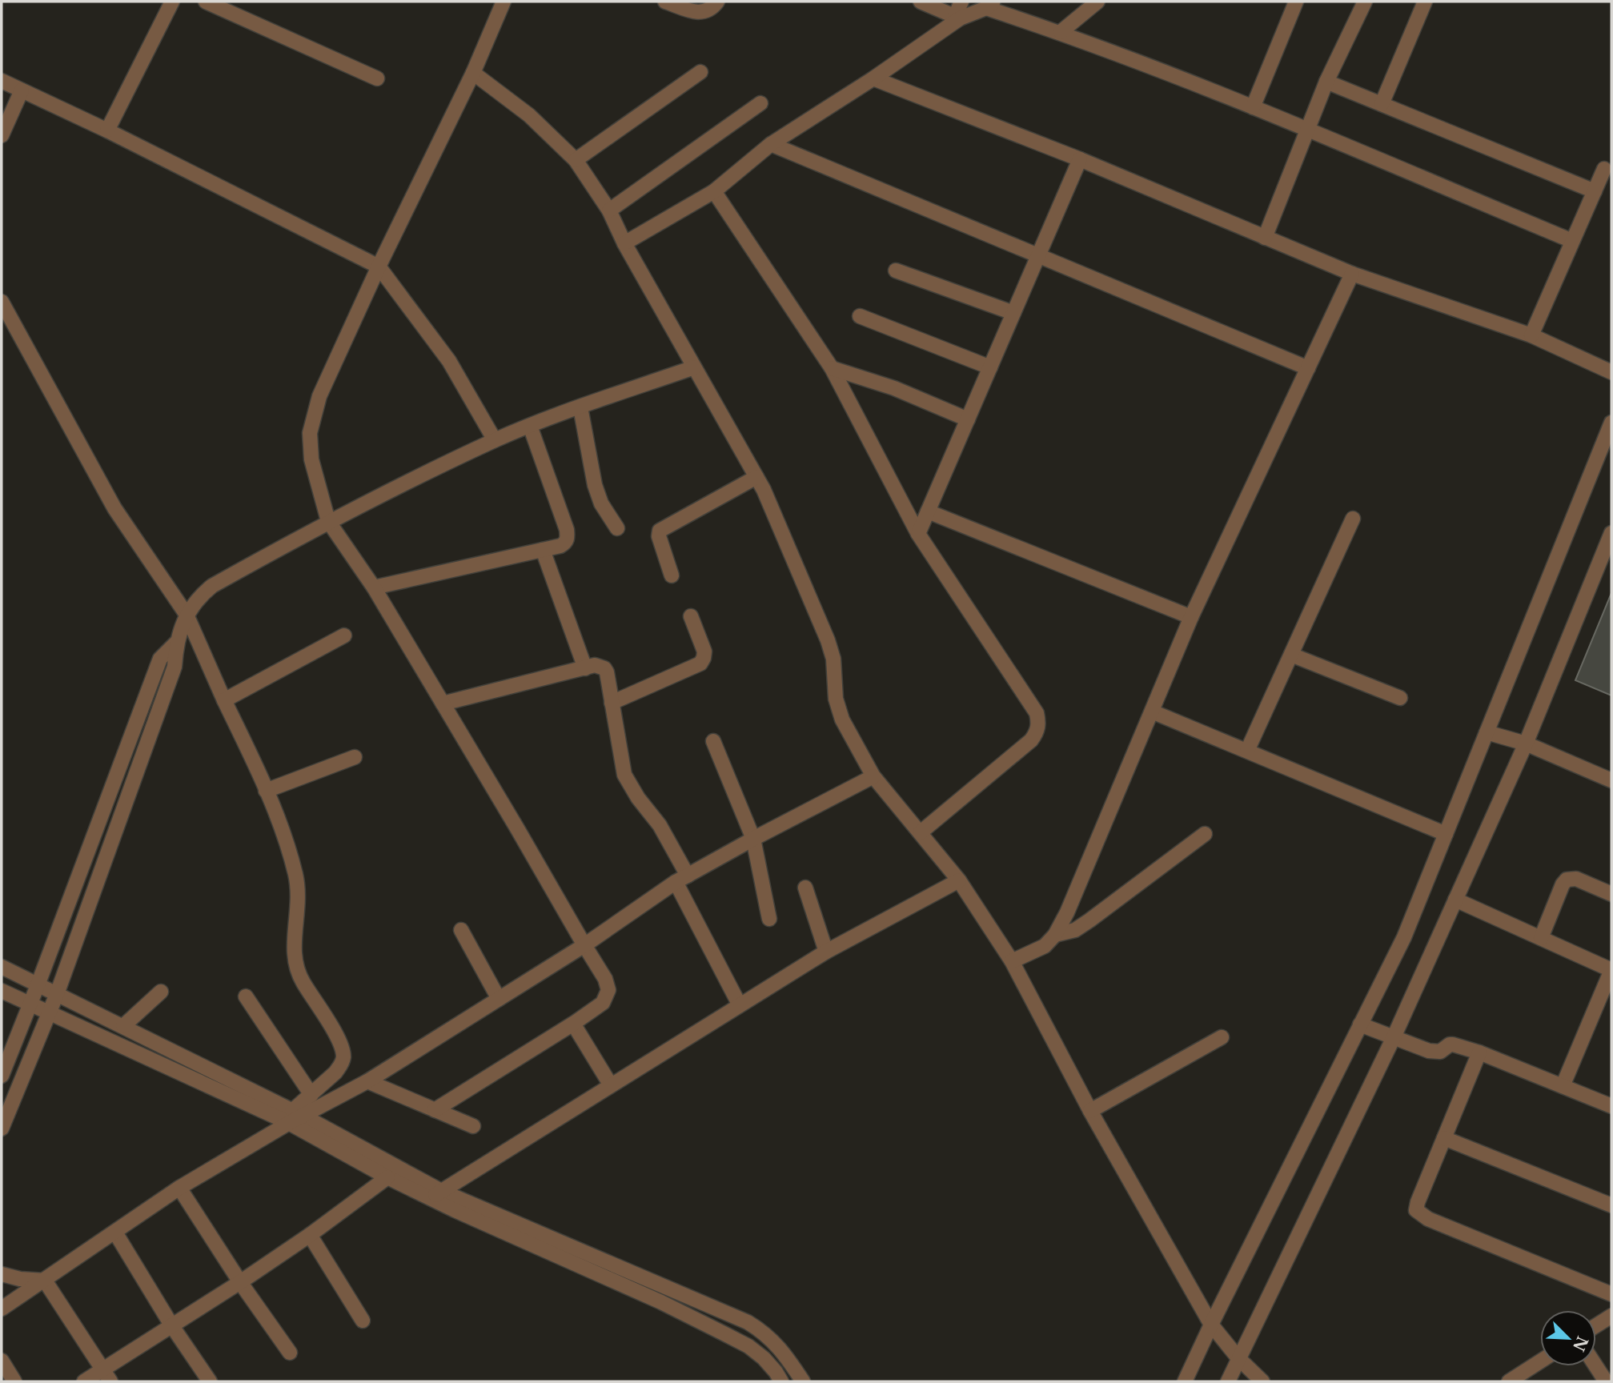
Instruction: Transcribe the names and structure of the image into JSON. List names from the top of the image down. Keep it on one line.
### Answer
{"north":"bottom right"}
